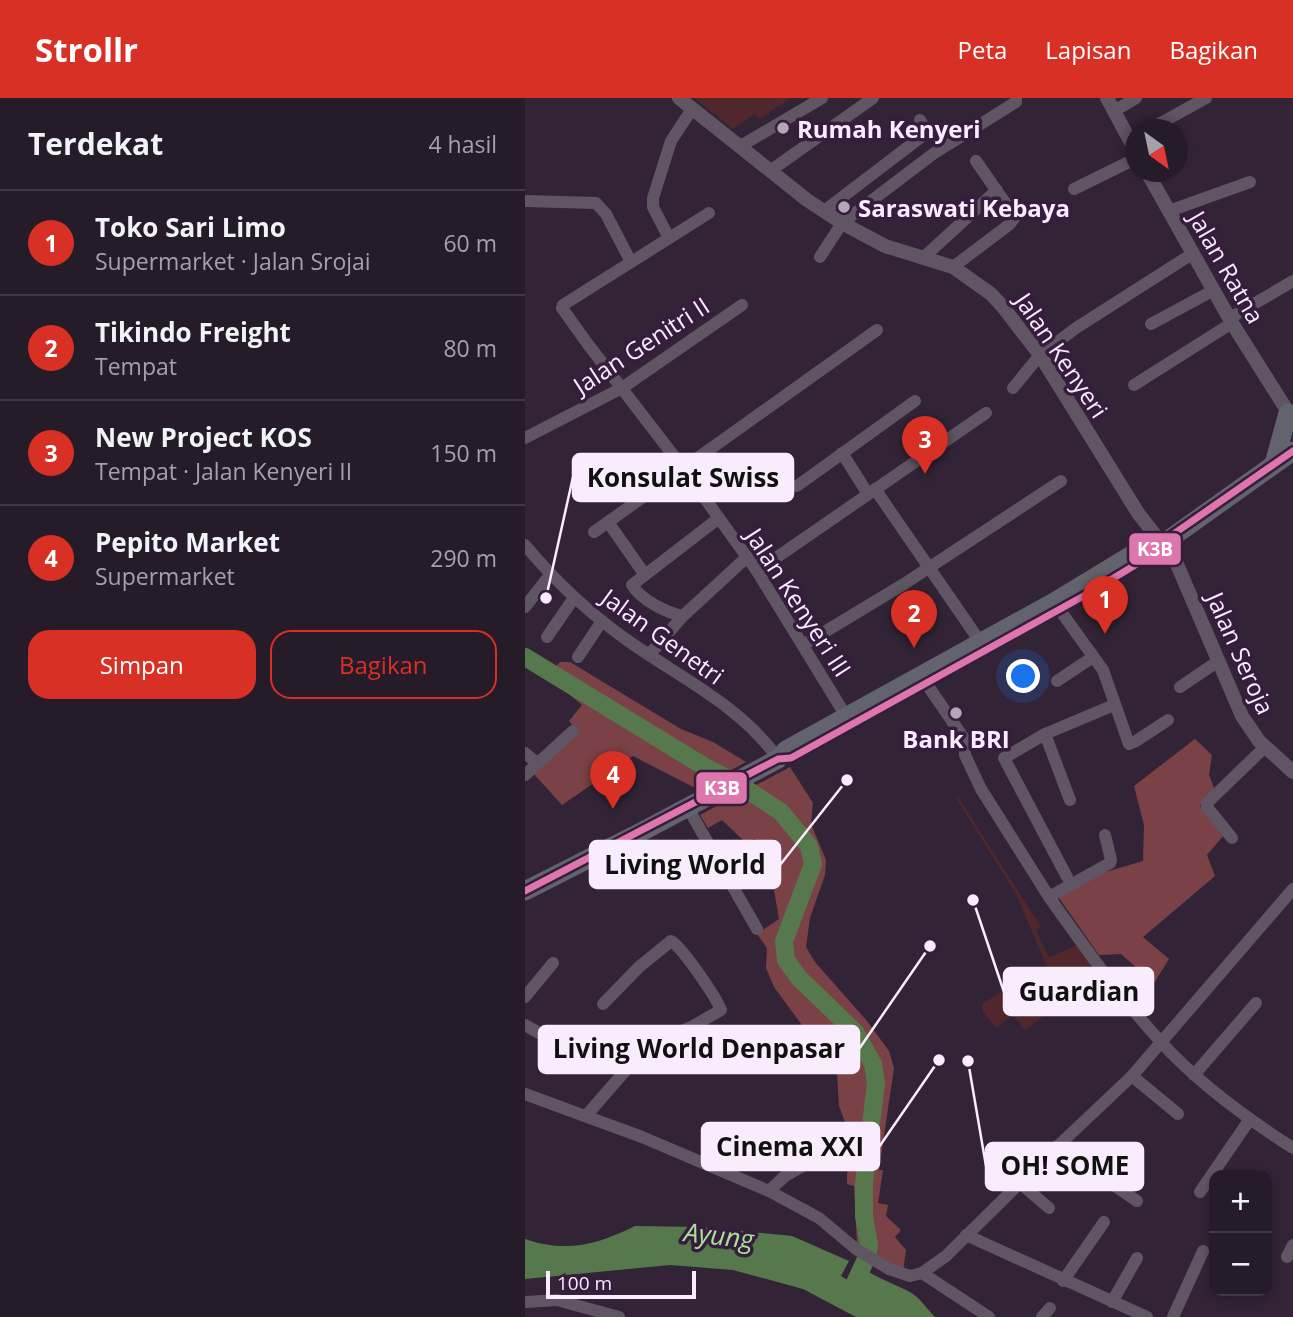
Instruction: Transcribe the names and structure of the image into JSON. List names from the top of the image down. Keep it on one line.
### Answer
{"streets":{"street":["Jalan Ratna","Jalan Genitri II","Jalan Kenyeri","Jalan Kenyeri III","Jalan Genetri","Jalan Seroja"]},"crossings":[["Jalan Genitri II","Jalan Kenyeri III"],["Jalan Kenyeri","Jalan Seroja"]],"water":["Ayung"],"places":["Rumah Kenyeri","Saraswati Kebaya","Konsulat Swiss","Bank BRI","Living World","Guardian","Living World Denpasar","Cinema XXI","OH! SOME"],"lines":["transit line K3B"],"scale_bar":"100 m","north":"bottom right","page":{"header":"Strollr","nav":["Peta","Lapisan","Bagikan"],"heading":["Terdekat","4 hasil"],"list":[{"mark":"1","name":"Toko Sari Limo","note":"Supermarket · Jalan Srojai","value":"60 m"},{"mark":"2","name":"Tikindo Freight","note":"Tempat","value":"80 m"},{"mark":"3","name":"New Project KOS","note":"Tempat · Jalan Kenyeri II","value":"150 m"},{"mark":"4","name":"Pepito Market","note":"Supermarket","value":"290 m"}],"pins":["3","1","2","4"],"buttons":["Simpan","Bagikan"],"map_buttons":["+","−"],"scale":"100 m"}}
